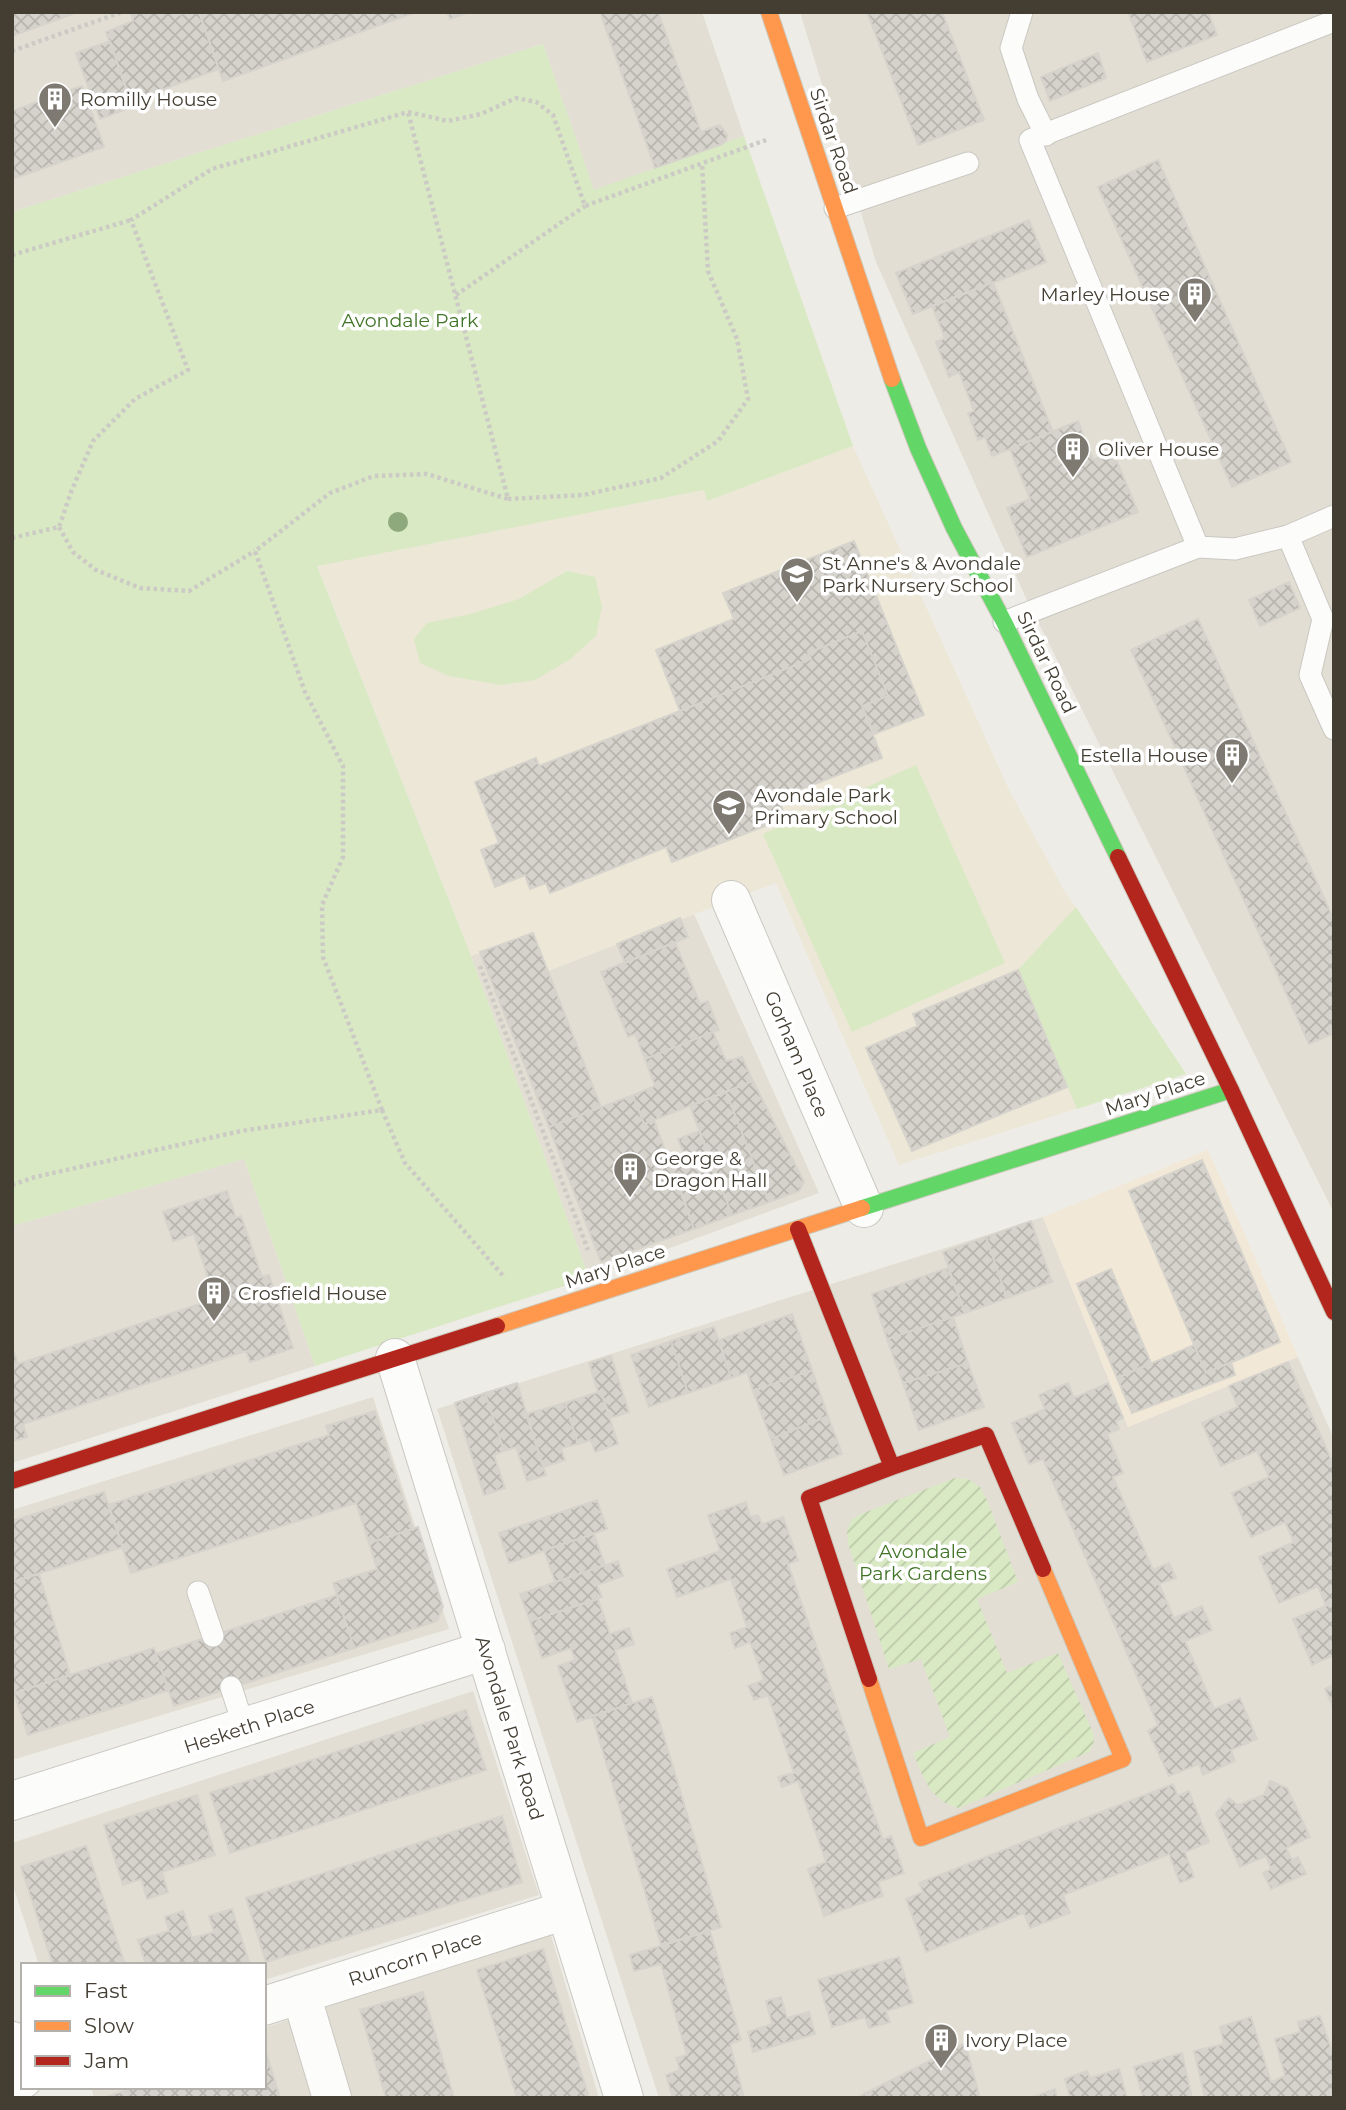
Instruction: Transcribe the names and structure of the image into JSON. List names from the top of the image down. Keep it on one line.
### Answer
{"streets":{"street":["Sirdar Road","Gorham Place","Mary Place","Hesketh Place","Avondale Park Road","Runcorn Place"]},"crossings":[["Sirdar Road","Mary Place"],["Gorham Place","Mary Place"],["Mary Place","Avondale Park Road"],["Hesketh Place","Avondale Park Road"],["Avondale Park Road","Runcorn Place"]],"parks":["Avondale Park","Avondale Park Gardens"],"places":{"building":["Romilly House","Marley House","Oliver House","Estella House","George & Dragon Hall","Crosfield House","Ivory Place"],"school or university":["St Anne's & Avondale Park Nursery School","Avondale Park Primary School"]},"legend":["Fast","Slow","Jam"]}
